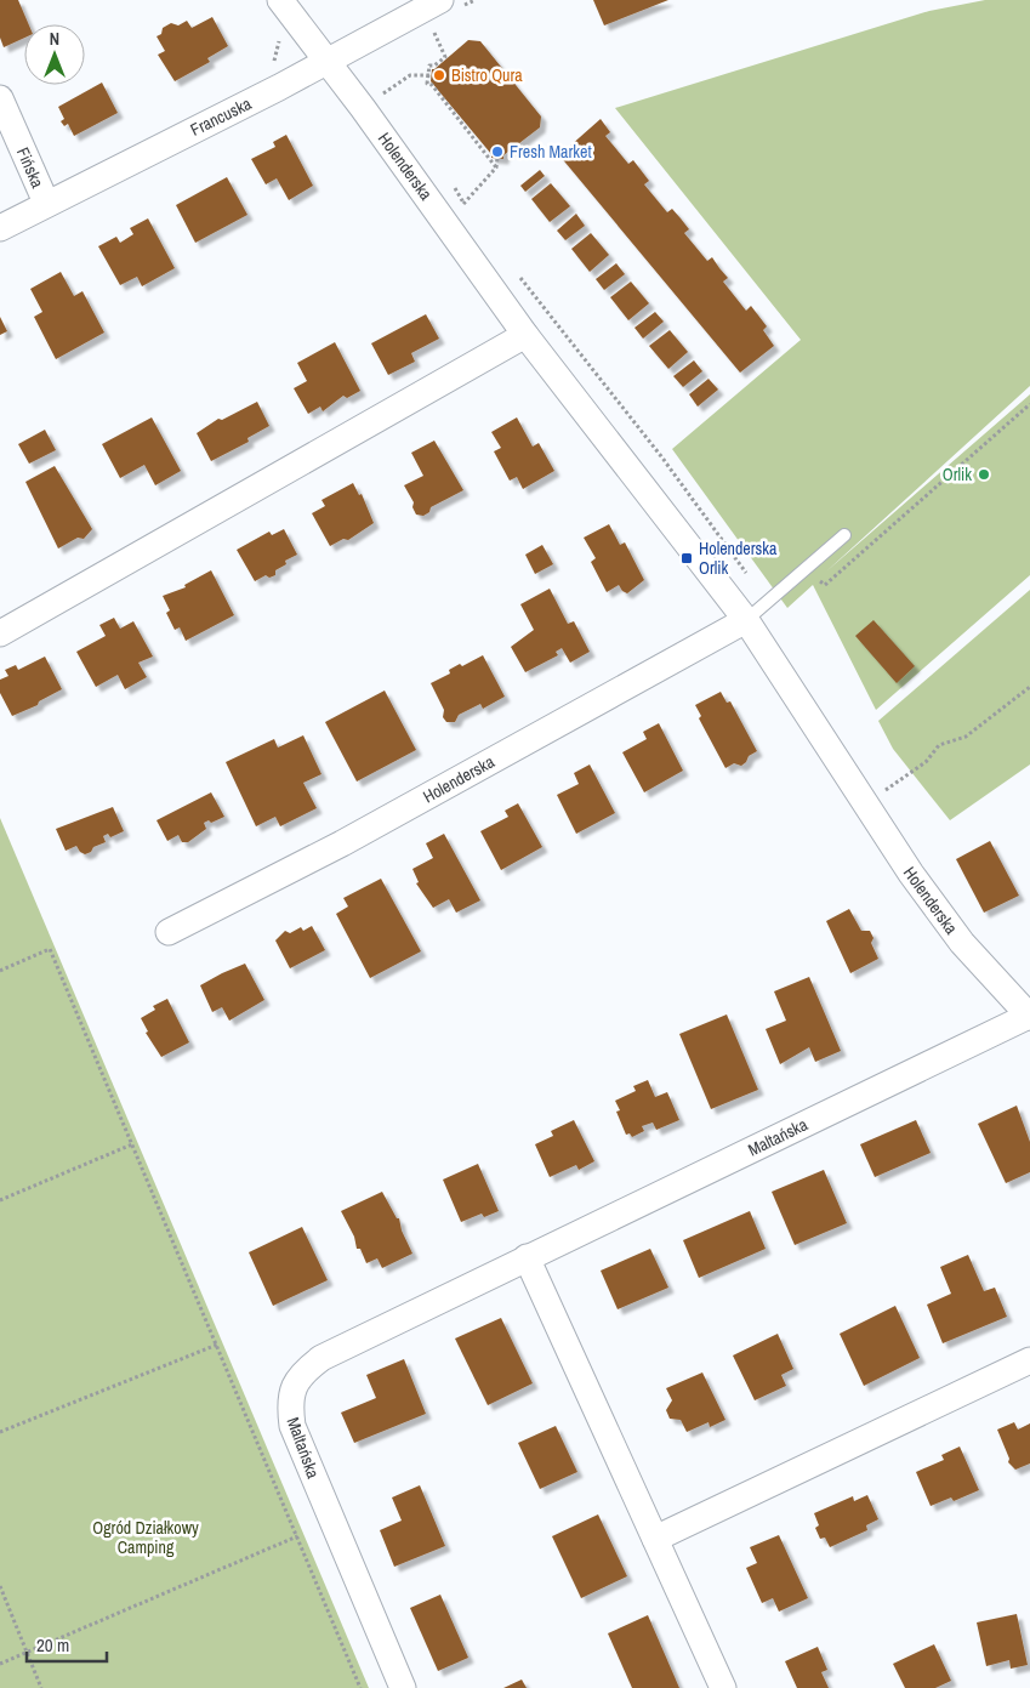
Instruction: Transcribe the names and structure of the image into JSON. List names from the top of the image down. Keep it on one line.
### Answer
{"streets":{"street":["Francuska","Holenderska","Fińska","Maltańska"]},"crossings":[["Francuska","Holenderska"],["Francuska","Fińska"],["Holenderska","Maltańska"]],"parks":["Ogród Działkowy Camping"],"places":{"other":["Bistro Qura","Fresh Market","Orlik"],"transit":["Holenderska Orlik"]},"scale_bar":"20 m","north":"top"}
